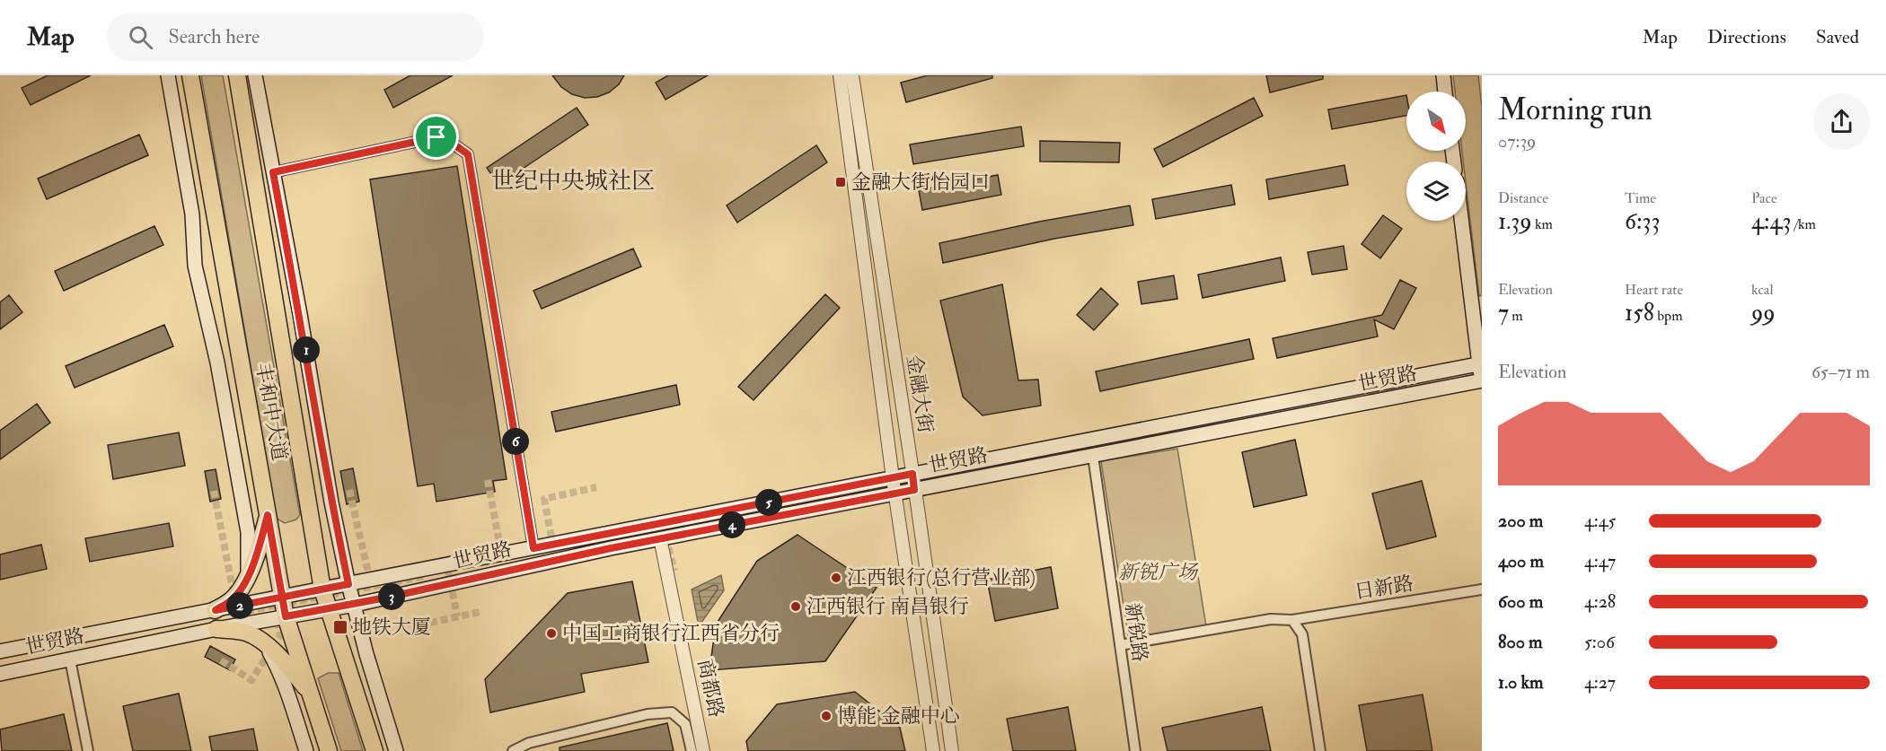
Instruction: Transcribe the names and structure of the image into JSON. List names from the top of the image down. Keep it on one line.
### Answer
{"streets":{"main road":["世贸路","丰和中大道"],"street":["金融大街","日新路","新锐路","商都路"]},"crossings":[["世贸路","金融大街"],["世贸路","丰和中大道"],["世贸路","新锐路"],["世贸路","商都路"],["日新路","新锐路"]],"districts":["世纪中央城社区"],"parks":["新锐广场"],"places":{"transit":["金融大街怡园口","地铁大厦"],"other":["江西银行(总行营业部)","江西银行 南昌银行","中国工商银行江西省分行","博能 金融中心"]},"north":"bottom right","page":{"header":"Map","search":"Search here","nav":["Map","Directions","Saved"],"heading":["Morning run","07:39"],"stats":[["Distance","1.39 km"],["Time","6:33"],["Pace","4:43 /km"],["Elevation","7 m"],["Heart rate","158 bpm"],["kcal","99"]],"pins":["1","6","5","4","3","2"],"chart":["Elevation","65–71 m"],"list":[{"name":"200 m","note":"4:45"},{"name":"400 m","note":"4:47"},{"name":"600 m","note":"4:28"},{"name":"800 m","note":"5:06"},{"name":"1.0 km","note":"4:27"}]}}
